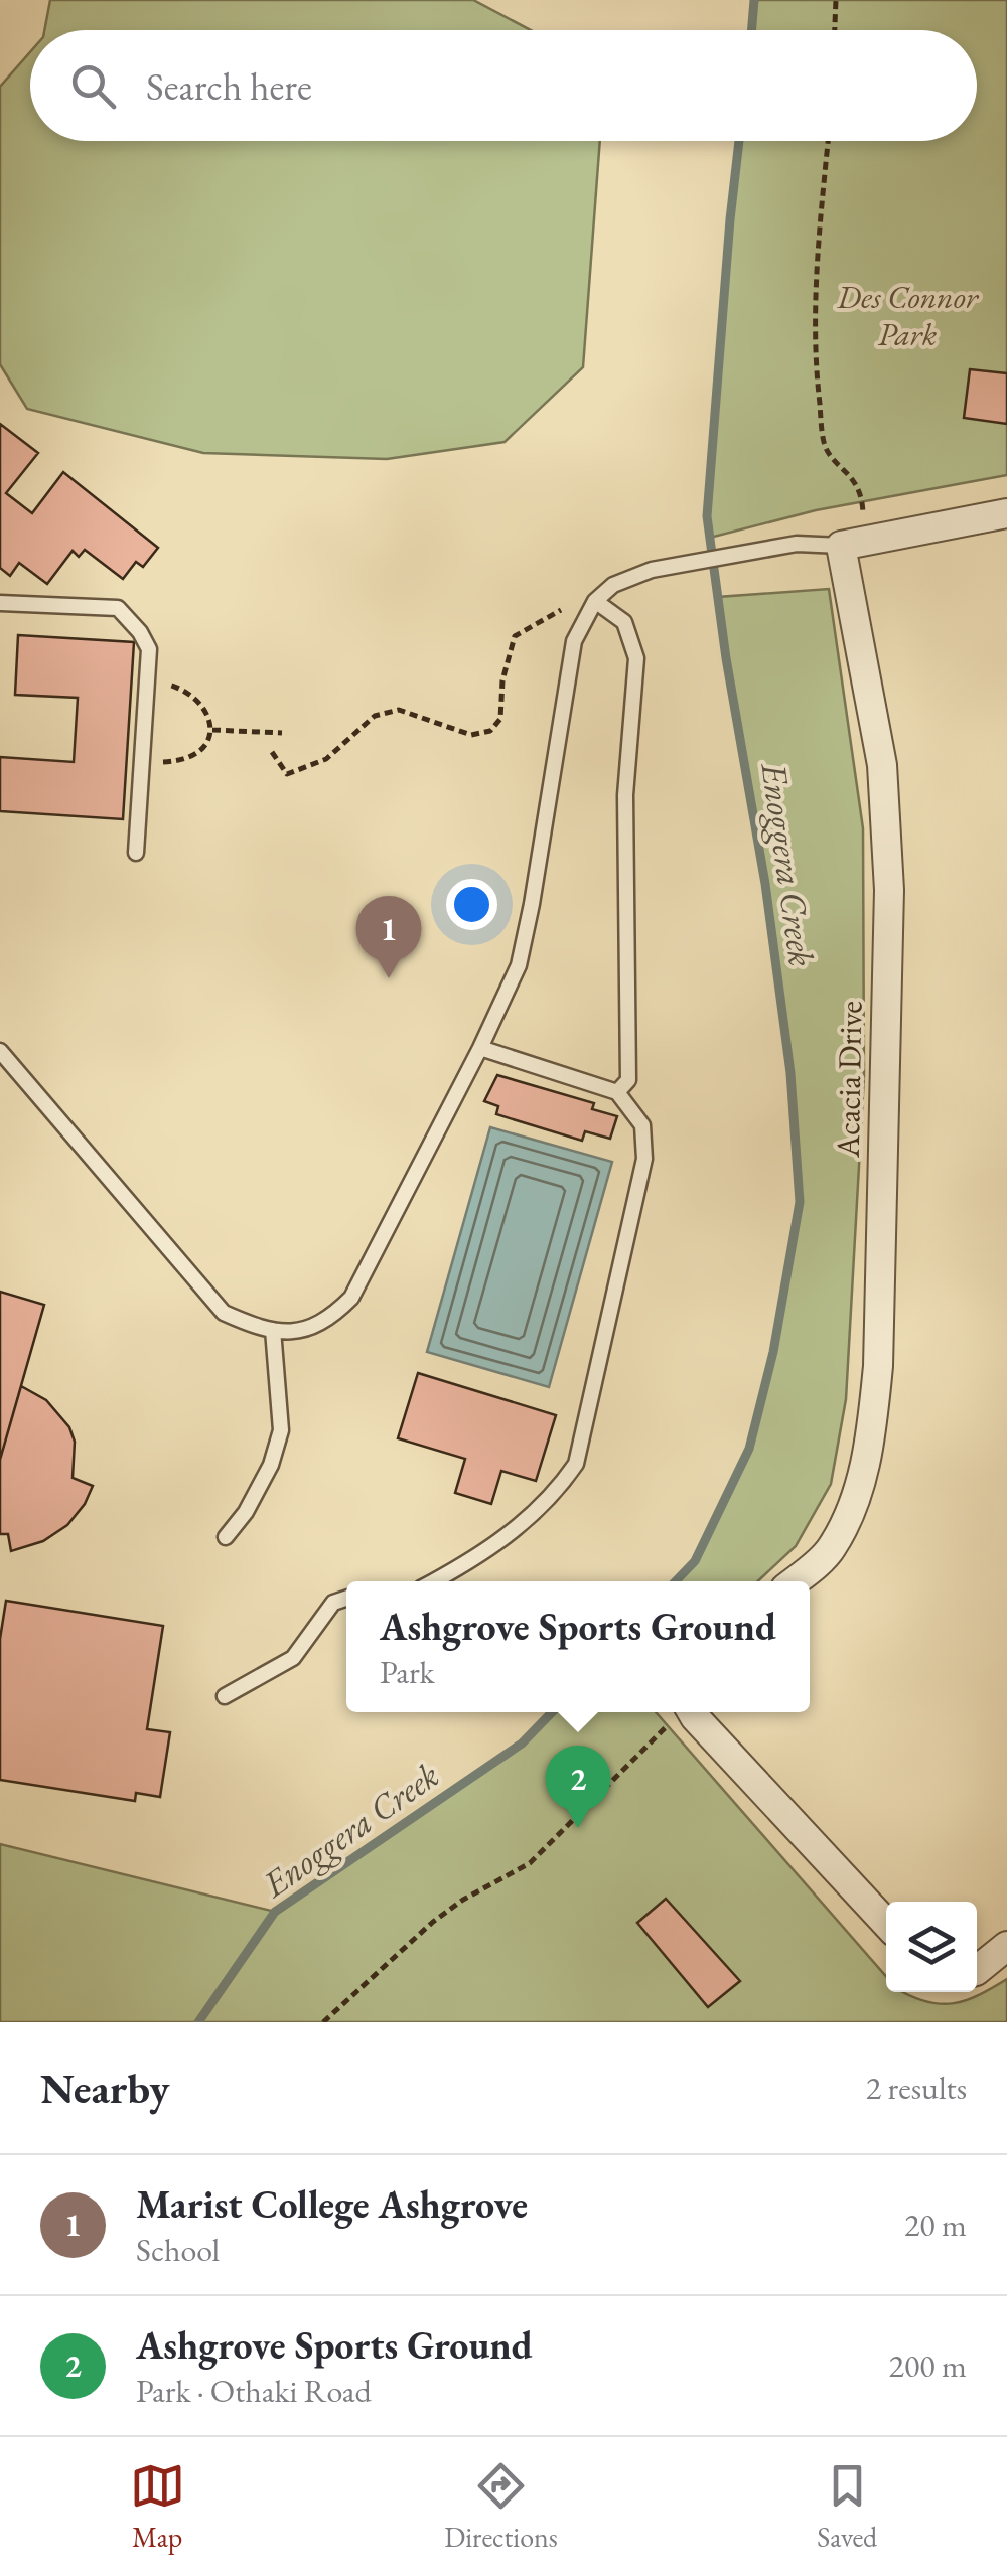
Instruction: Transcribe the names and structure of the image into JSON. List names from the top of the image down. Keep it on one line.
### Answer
{"streets":{"street":["Acacia Drive"]},"water":["Enoggera Creek"],"parks":["Des Connor Park"],"page":{"search":"Search here","pins":["1","2"],"popup":["Ashgrove Sports Ground","Park"],"heading":["Nearby","2 results"],"list":[{"mark":"1","name":"Marist College Ashgrove","note":"School","value":"20 m"},{"mark":"2","name":"Ashgrove Sports Ground","note":"Park · Othaki Road","value":"200 m"}],"nav":["Map","Directions","Saved"]}}
